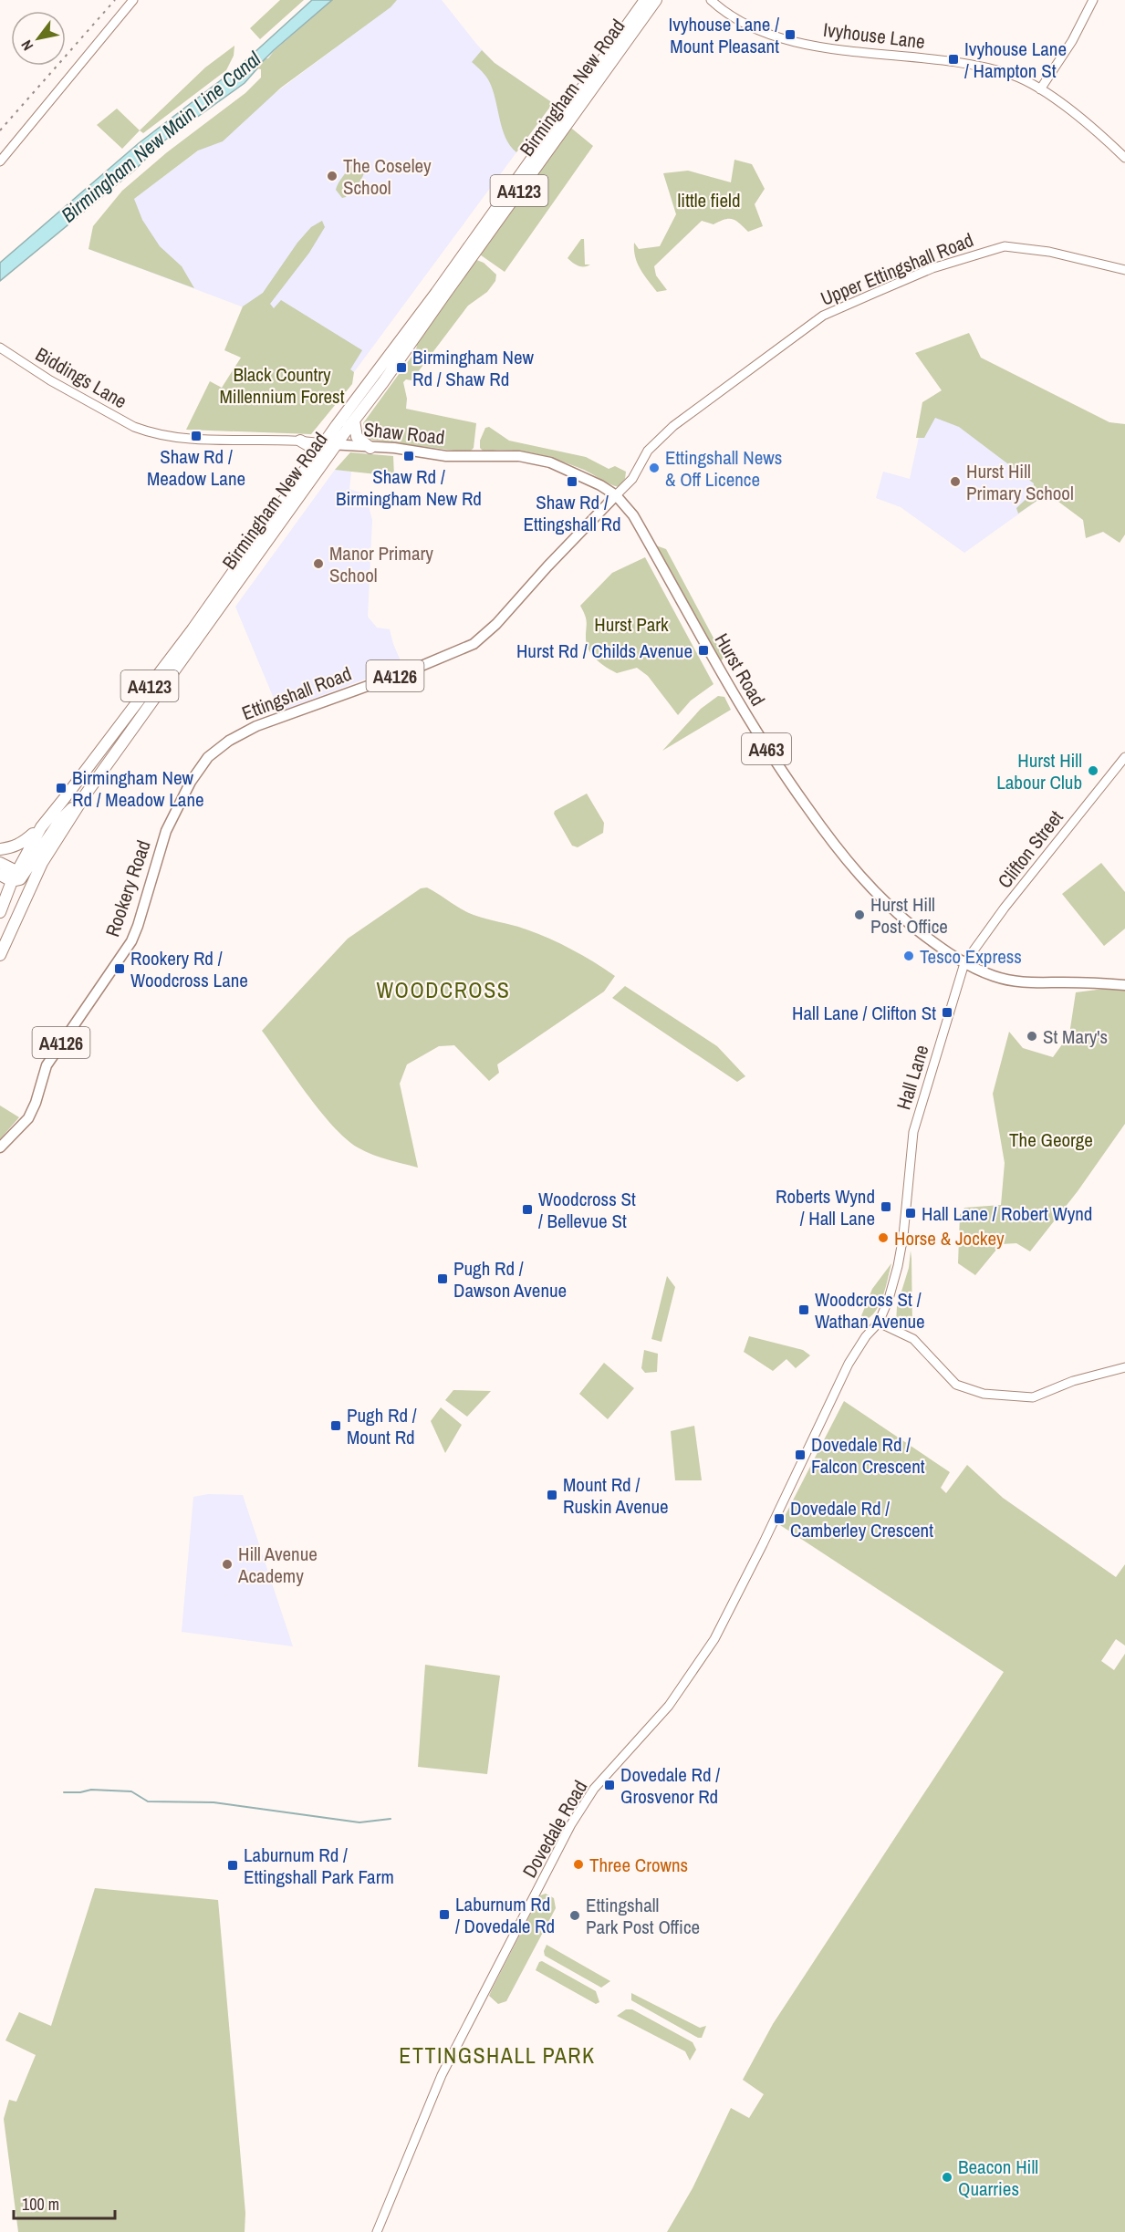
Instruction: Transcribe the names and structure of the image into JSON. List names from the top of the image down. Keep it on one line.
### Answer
{"streets":{"highway":["Birmingham New Road","A4123"],"main road":["Shaw Road","Hurst Road","A4126","Ettingshall Road","A463","Rookery Road"],"street":["Ivyhouse Lane","Upper Ettingshall Road","Biddings Lane","Clifton Street","Hall Lane","Dovedale Road"]},"crossings":[["Birmingham New Road","A4123"],["Birmingham New Road","Shaw Road"],["Upper Ettingshall Road","Shaw Road"],["Upper Ettingshall Road","Hurst Road"],["Upper Ettingshall Road","Ettingshall Road"],["Biddings Lane","Shaw Road"],["Shaw Road","Hurst Road"],["Shaw Road","Ettingshall Road"],["Hurst Road","Ettingshall Road"],["Hurst Road","A463"],["Hurst Road","Clifton Street"],["Hurst Road","Hall Lane"],["Ettingshall Road","Rookery Road"],["A463","Clifton Street"],["A463","Hall Lane"],["Clifton Street","Hall Lane"],["Hall Lane","Dovedale Road"]],"districts":["WOODCROSS","ETTINGSHALL PARK"],"water":["Birmingham New Main Line Canal"],"parks":["little field","Black Country Millennium Forest","Hurst Park","The George"],"places":{"transit":["Ivyhouse Lane / Mount Pleasant","Ivyhouse Lane / Hampton St","Birmingham New Rd / Shaw Rd","Shaw Rd / Meadow Lane","Shaw Rd / Birmingham New Rd","Shaw Rd / Ettingshall Rd","Hurst Rd / Childs Avenue","Birmingham New Rd / Meadow Lane","Rookery Rd / Woodcross Lane","Hall Lane / Clifton St","Roberts Wynd / Hall Lane","Woodcross St / Bellevue St","Hall Lane / Robert Wynd","Pugh Rd / Dawson Avenue","Woodcross St / Wathan Avenue","Pugh Rd / Mount Rd","Dovedale Rd / Falcon Crescent","Mount Rd / Ruskin Avenue","Dovedale Rd / Camberley Crescent","Dovedale Rd / Grosvenor Rd","Laburnum Rd / Ettingshall Park Farm","Laburnum Rd / Dovedale Rd"],"other":["The Coseley School","Ettingshall News & Off Licence","Hurst Hill Primary School","Manor Primary School","Hurst Hill Labour Club","Hurst Hill Post Office","Tesco Express","St Mary's","Horse & Jockey","Hill Avenue Academy","Three Crowns","Ettingshall Park Post Office","Beacon Hill Quarries"]},"scale_bar":"100 m","north":"bottom left"}
